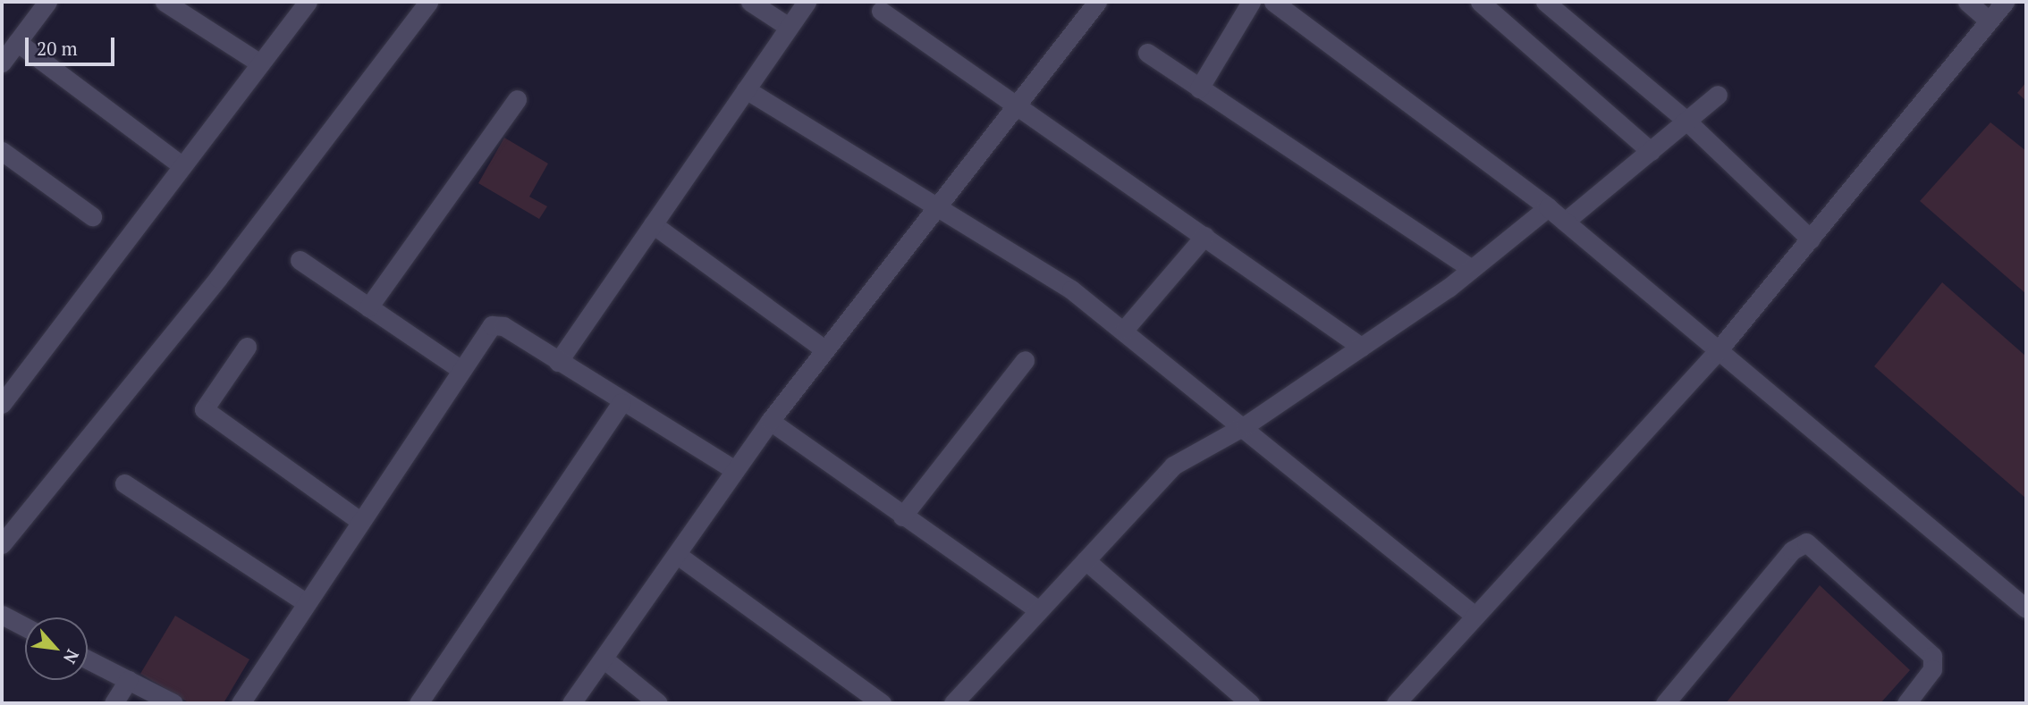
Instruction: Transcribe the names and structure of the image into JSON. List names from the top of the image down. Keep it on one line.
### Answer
{"scale_bar":"20 m","north":"bottom right"}
